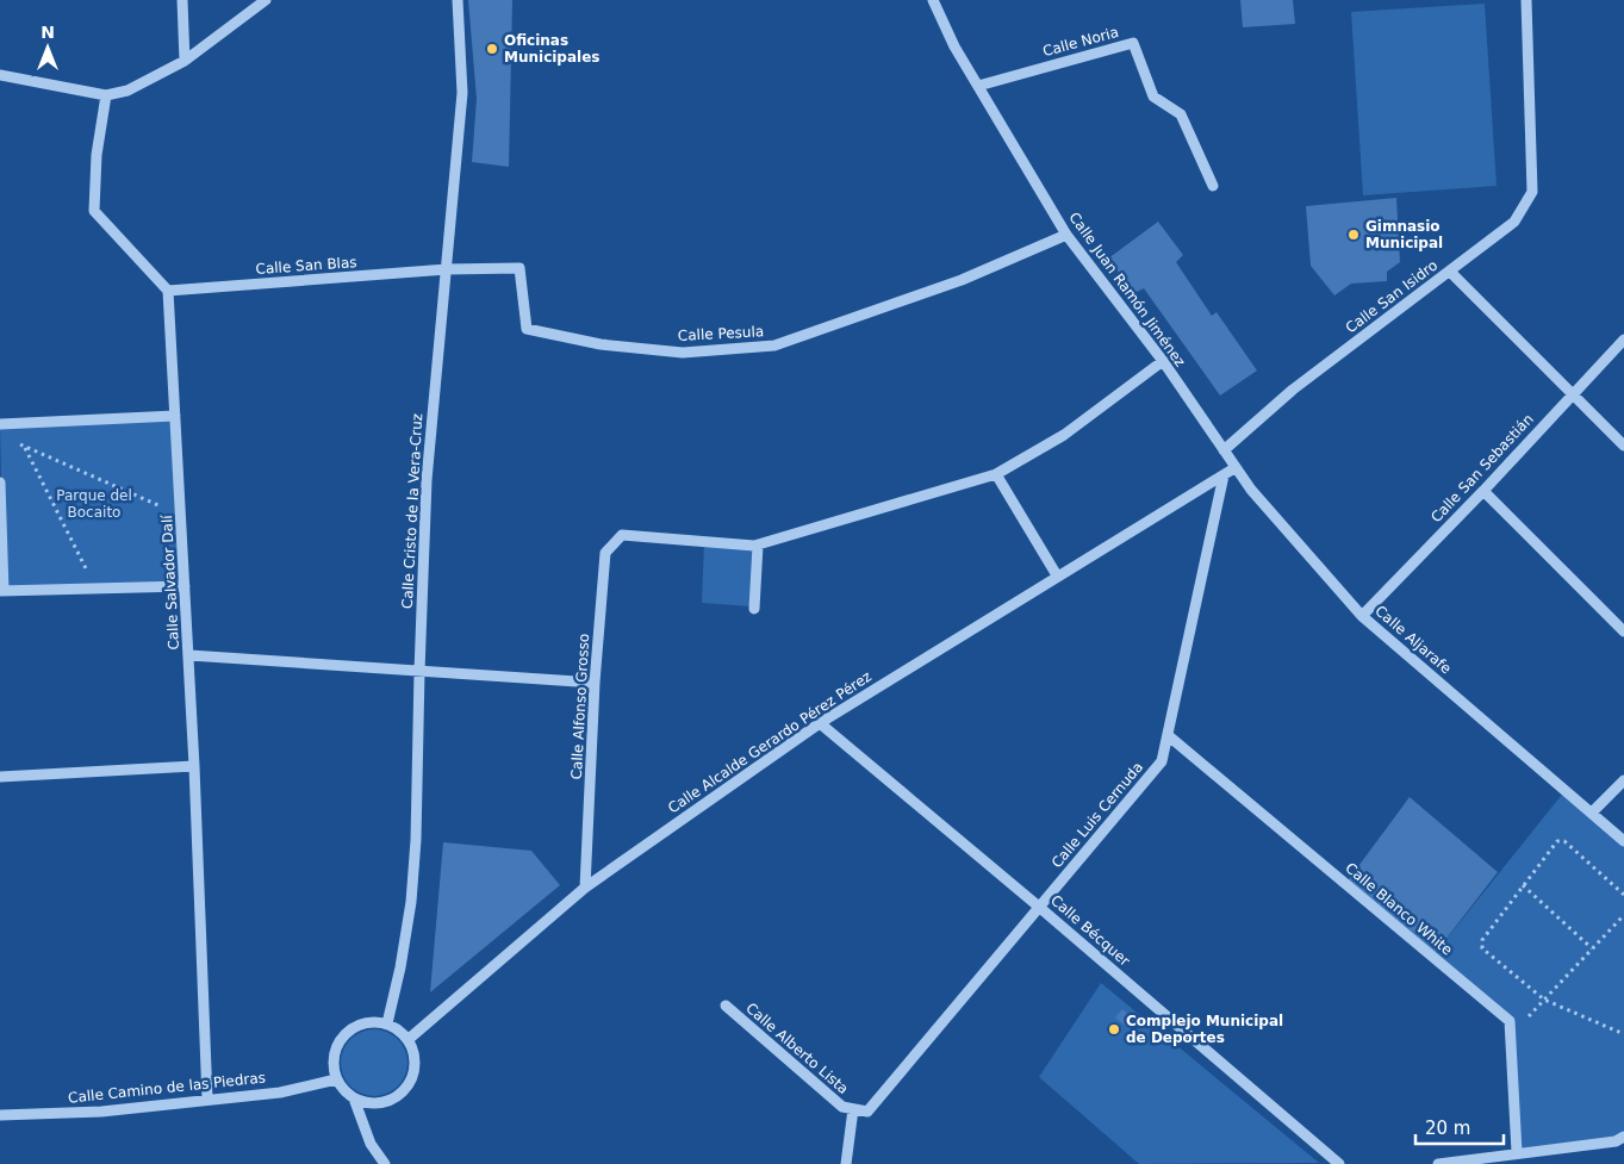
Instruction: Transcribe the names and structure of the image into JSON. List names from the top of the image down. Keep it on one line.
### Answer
{"streets":{"street":["Calle Noria","Calle San Blas","Calle Juan Ramón Jiménez","Calle San Isidro","Calle Pesula","Calle San Sebastián","Calle Cristo de la Vera-Cruz","Calle Salvador Dalí","Calle Aljarafe","Calle Alfonso Grosso","Calle Alcalde Gerardo Pérez Pérez","Calle Luis Cernuda","Calle Blanco White","Calle Bécquer","Calle Alberto Lista","Calle Camino de las Piedras"]},"crossings":[["Calle Noria","Calle Juan Ramón Jiménez"],["Calle San Blas","Calle Pesula"],["Calle San Blas","Calle Cristo de la Vera-Cruz"],["Calle San Blas","Calle Salvador Dalí"],["Calle Juan Ramón Jiménez","Calle San Isidro"],["Calle Juan Ramón Jiménez","Calle Pesula"],["Calle Juan Ramón Jiménez","Calle Aljarafe"],["Calle Juan Ramón Jiménez","Calle Alcalde Gerardo Pérez Pérez"],["Calle Pesula","Calle Cristo de la Vera-Cruz"],["Calle San Sebastián","Calle Aljarafe"],["Calle Cristo de la Vera-Cruz","Calle Alcalde Gerardo Pérez Pérez"],["Calle Cristo de la Vera-Cruz","Calle Camino de las Piedras"],["Calle Salvador Dalí","Calle Camino de las Piedras"],["Calle Aljarafe","Calle Alcalde Gerardo Pérez Pérez"],["Calle Alfonso Grosso","Calle Alcalde Gerardo Pérez Pérez"],["Calle Alcalde Gerardo Pérez Pérez","Calle Luis Cernuda"],["Calle Alcalde Gerardo Pérez Pérez","Calle Bécquer"],["Calle Alcalde Gerardo Pérez Pérez","Calle Camino de las Piedras"],["Calle Luis Cernuda","Calle Blanco White"],["Calle Luis Cernuda","Calle Bécquer"],["Calle Luis Cernuda","Calle Alberto Lista"]],"parks":["Parque del Bocaito"],"places":["Oficinas Municipales","Gimnasio Municipal","Complejo Municipal de Deportes"],"scale_bar":"20 m","north":"top"}
